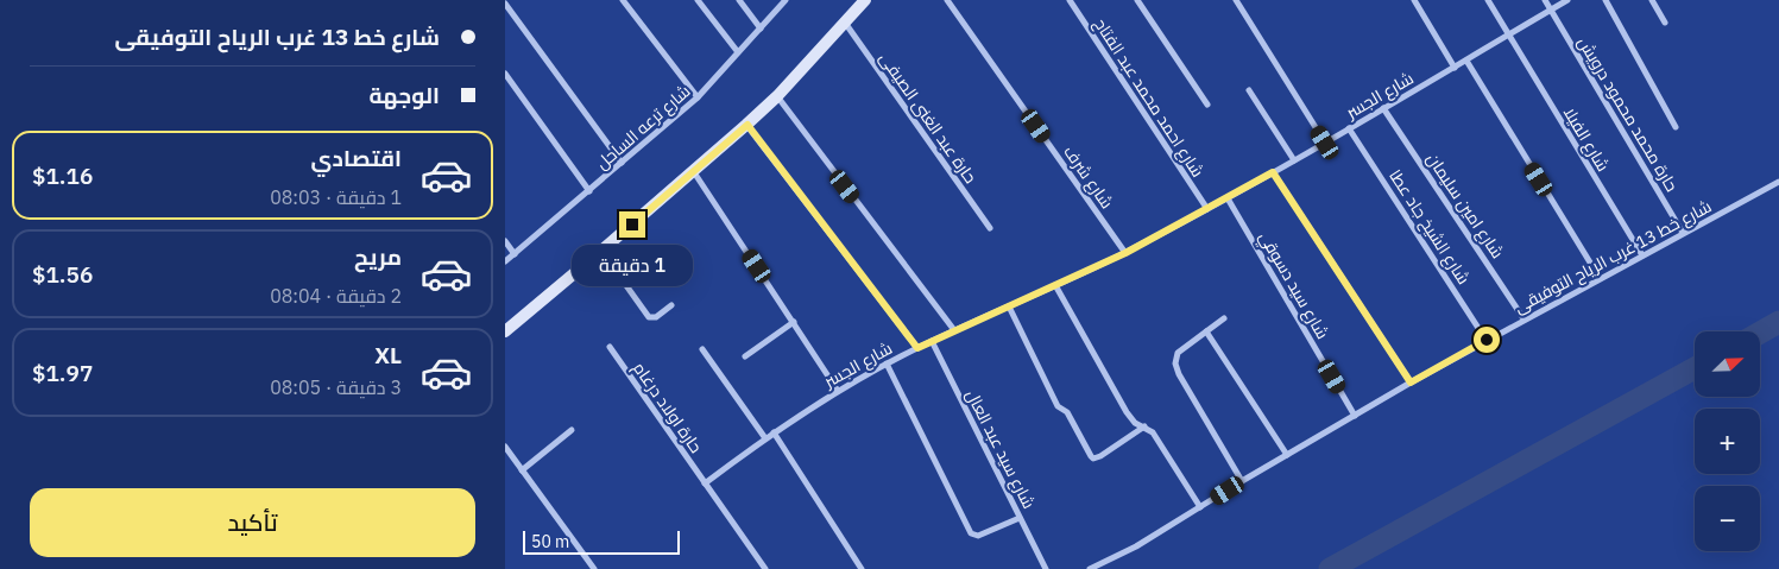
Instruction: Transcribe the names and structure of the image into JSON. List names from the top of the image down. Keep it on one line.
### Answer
{"streets":{"street":["شارع الجسر","شارع احمد محمد عبد الفتاح","حارة محمد محمود درويش","حارة عبد الغنى الصيفى","شارع ترعه الساحل","شارع الفيلا","شارع شرف","شارع امين سليمان","شارع الشيخ جاد عطا","شارع خط 13 غرب الرياح التوفيقى","شارع سيد دسوقي","حارة اولاد درغام","شارع سيد عبد العال"]},"crossings":[["شارع الجسر","شارع احمد محمد عبد الفتاح"],["شارع الجسر","حارة محمد محمود درويش"],["شارع الجسر","شارع الفيلا"],["شارع الجسر","شارع شرف"],["شارع الجسر","شارع امين سليمان"],["شارع الجسر","شارع الشيخ جاد عطا"],["شارع الجسر","شارع سيد دسوقي"],["شارع الجسر","حارة اولاد درغام"],["شارع الجسر","شارع سيد عبد العال"],["حارة محمد محمود درويش","شارع خط 13 غرب الرياح التوفيقى"],["شارع الفيلا","شارع خط 13 غرب الرياح التوفيقى"],["شارع امين سليمان","شارع خط 13 غرب الرياح التوفيقى"],["شارع الشيخ جاد عطا","شارع خط 13 غرب الرياح التوفيقى"],["شارع خط 13 غرب الرياح التوفيقى","شارع سيد دسوقي"]],"scale_bar":"50 m","north":"top right","page":{"banner":["شارع خط 13 غرب الرياح التوفيقى","الوجهة"],"list":[{"name":"اقتصادي","note":"1 دقيقة · 08:03","value":"$1.16"},{"name":"مريح","note":"2 دقيقة · 08:04","value":"$1.56"},{"name":"XL","note":"3 دقيقة · 08:05","value":"$1.97"}],"bubble":"1 دقيقة","map_buttons":["+","−"],"buttons":"تأكيد","scale":"50 m"}}
